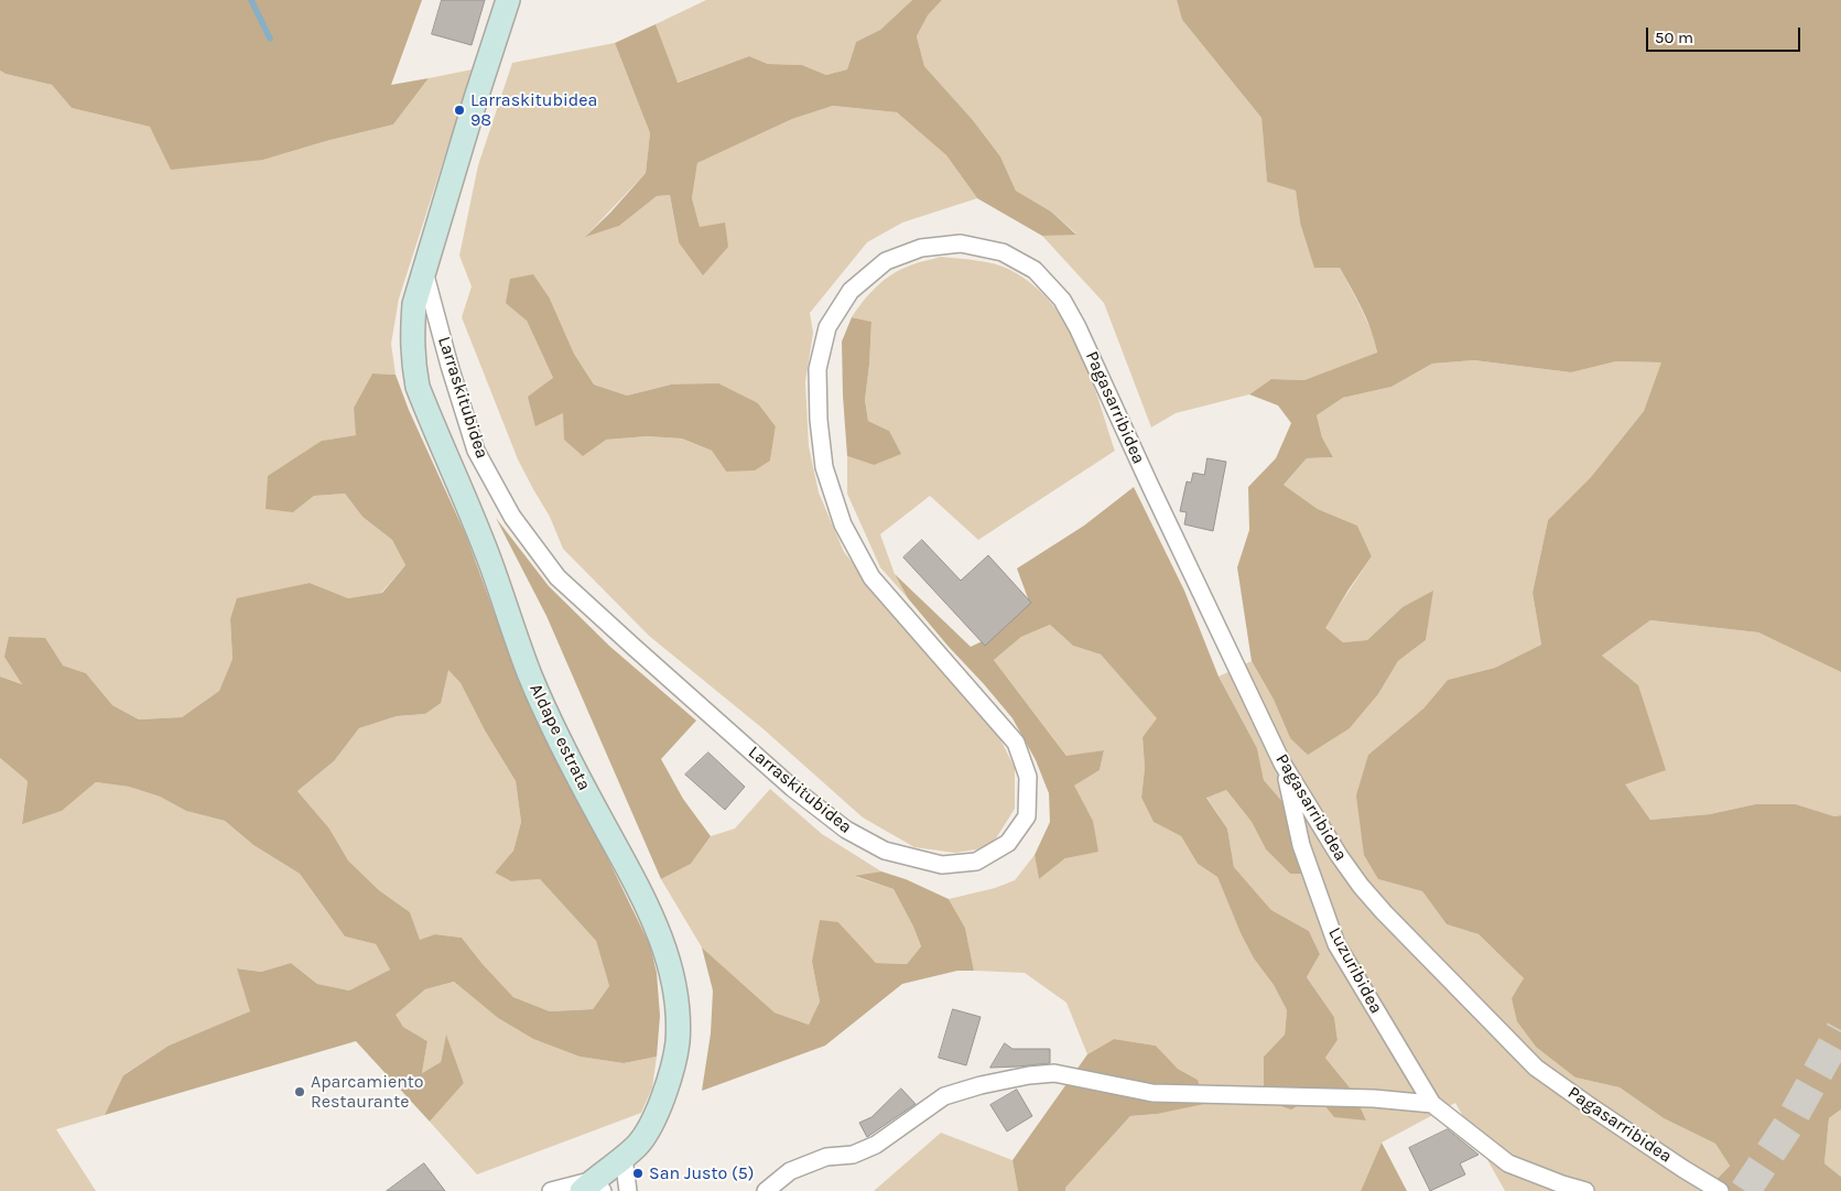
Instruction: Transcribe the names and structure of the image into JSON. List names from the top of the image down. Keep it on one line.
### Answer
{"streets":{"street":["Larraskitubidea","Pagasarribidea","Aldape estrata","Luzuribidea"]},"crossings":[["Larraskitubidea","Pagasarribidea"],["Larraskitubidea","Aldape estrata"],["Pagasarribidea","Luzuribidea"]],"places":["Larraskitubidea 98","Aparcamiento Restaurante","San Justo (5)"],"scale_bar":"50 m"}
